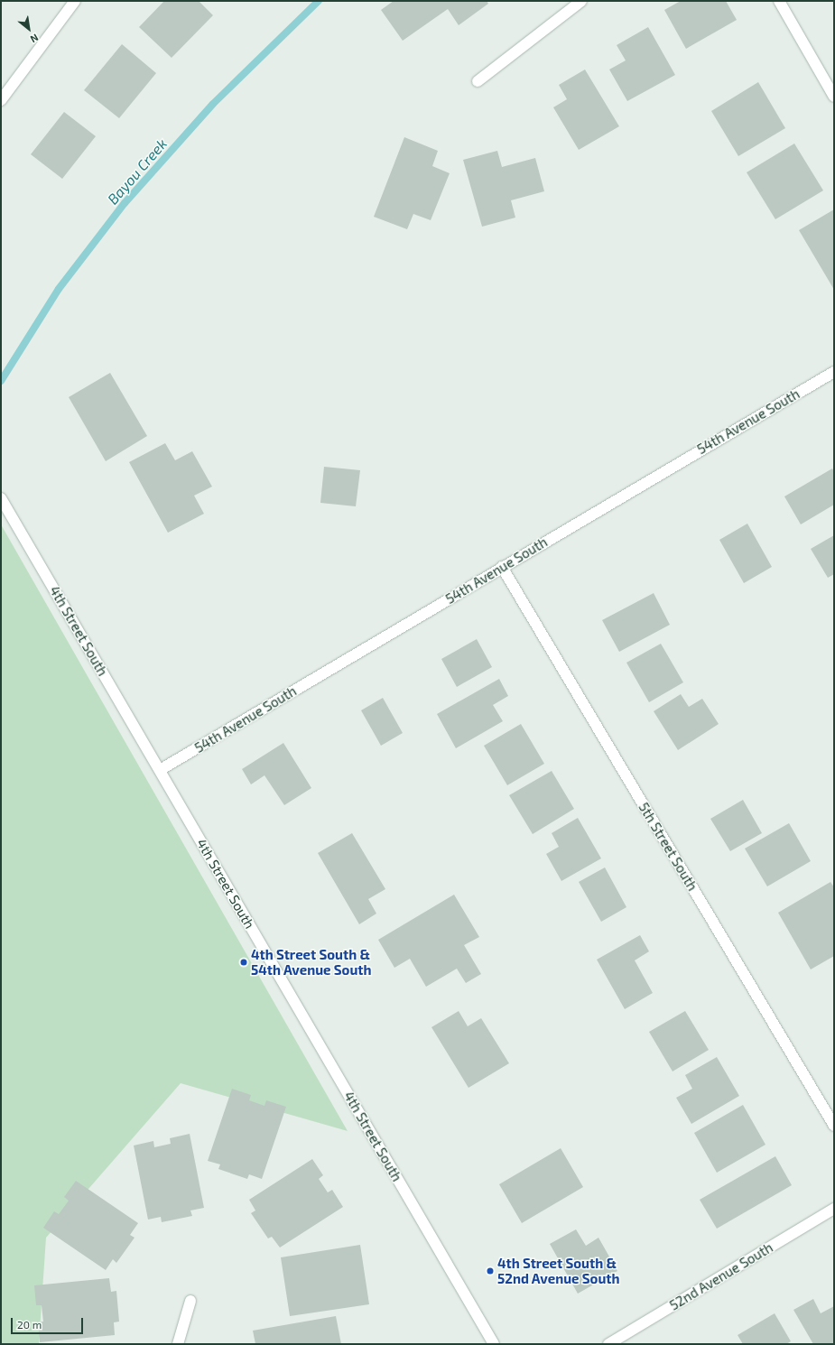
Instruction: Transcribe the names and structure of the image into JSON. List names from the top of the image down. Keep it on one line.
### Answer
{"streets":{"street":["54th Avenue South","4th Street South","5th Street South","52nd Avenue South"]},"crossings":[["54th Avenue South","4th Street South"],["54th Avenue South","5th Street South"]],"water":["Bayou Creek"],"places":["4th Street South & 54th Avenue South","4th Street South & 52nd Avenue South"],"scale_bar":"20 m","north":"bottom right"}
